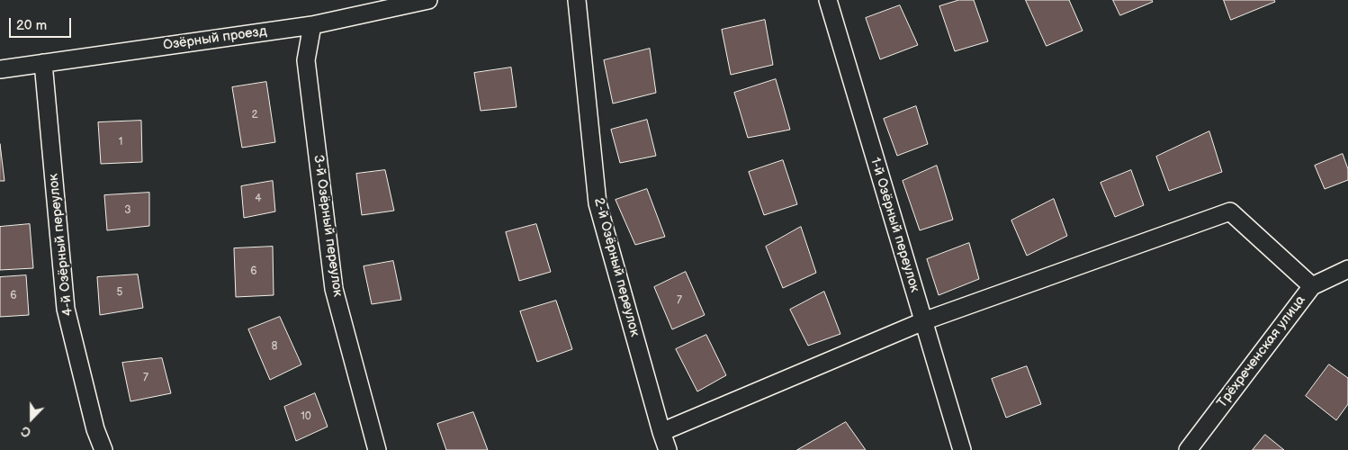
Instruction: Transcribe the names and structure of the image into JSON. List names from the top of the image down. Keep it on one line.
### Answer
{"streets":{"street":["Озёрный проезд","1-й Озёрный переулок","3-й Озёрный переулок","4-й Озёрный переулок","2-й Озёрный переулок","Трёхреченская улица"]},"crossings":[["Озёрный проезд","3-й Озёрный переулок"],["Озёрный проезд","4-й Озёрный переулок"]],"house_numbers":["2","1","4","3","6","5","6","7","8","7","10"],"scale_bar":"20 m","north":"bottom"}
